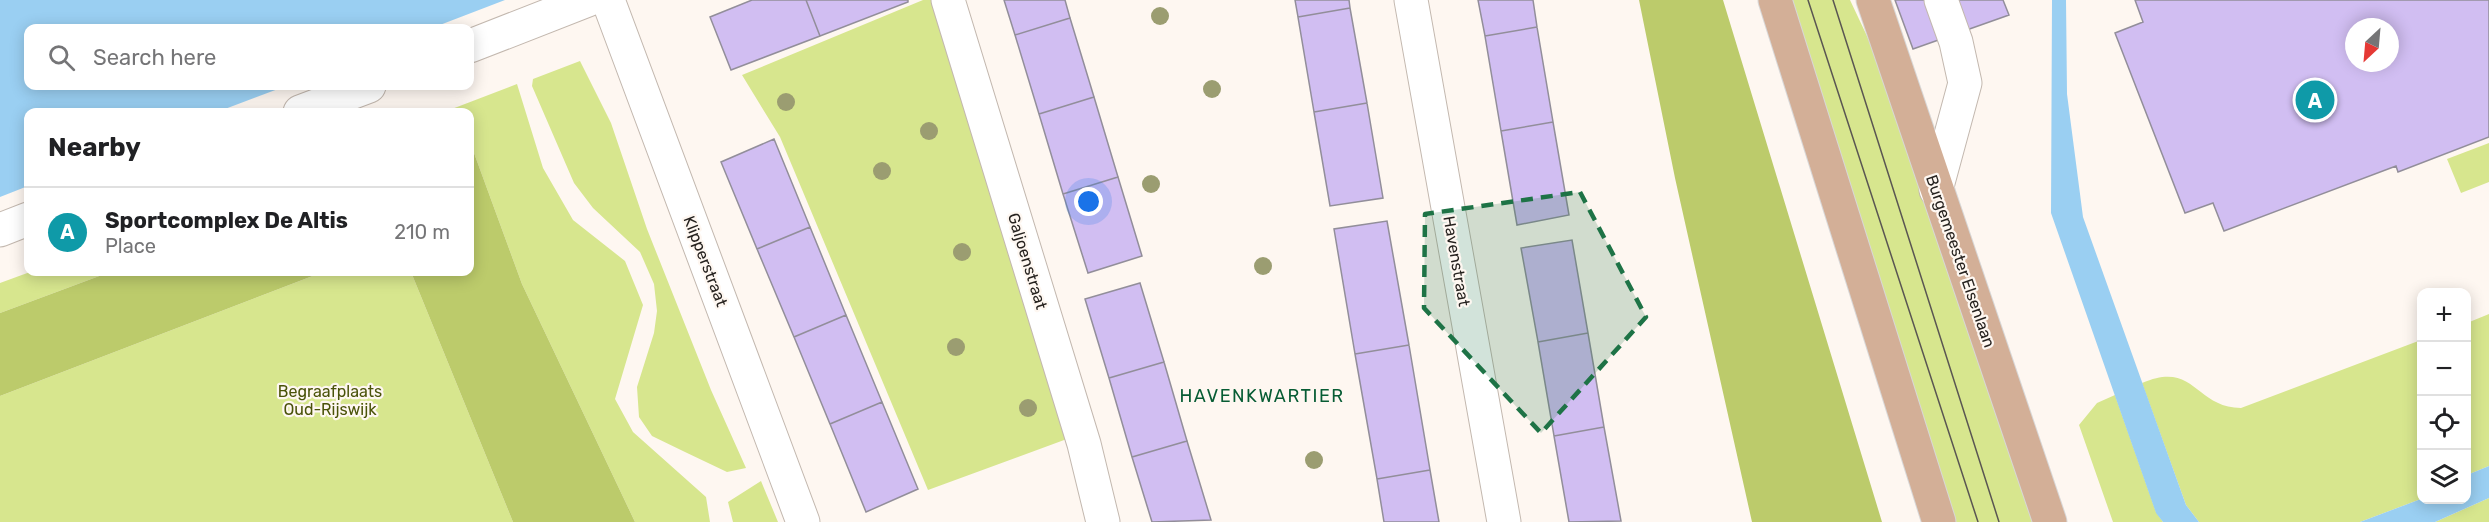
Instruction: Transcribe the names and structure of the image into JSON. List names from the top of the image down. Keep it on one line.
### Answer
{"streets":{"main road":["Burgemeester Elsenlaan"],"street":["Klipperstraat","Galjoenstraat","Havenstraat"]},"districts":["HAVENKWARTIER"],"parks":["Begraafplaats Oud-Rijswijk"],"north":"bottom left","page":{"search":"Search here","pins":"A","heading":"Nearby","list":[{"mark":"A","name":"Sportcomplex De Altis","note":"Place","value":"210 m"}],"map_buttons":["+","−"]}}
